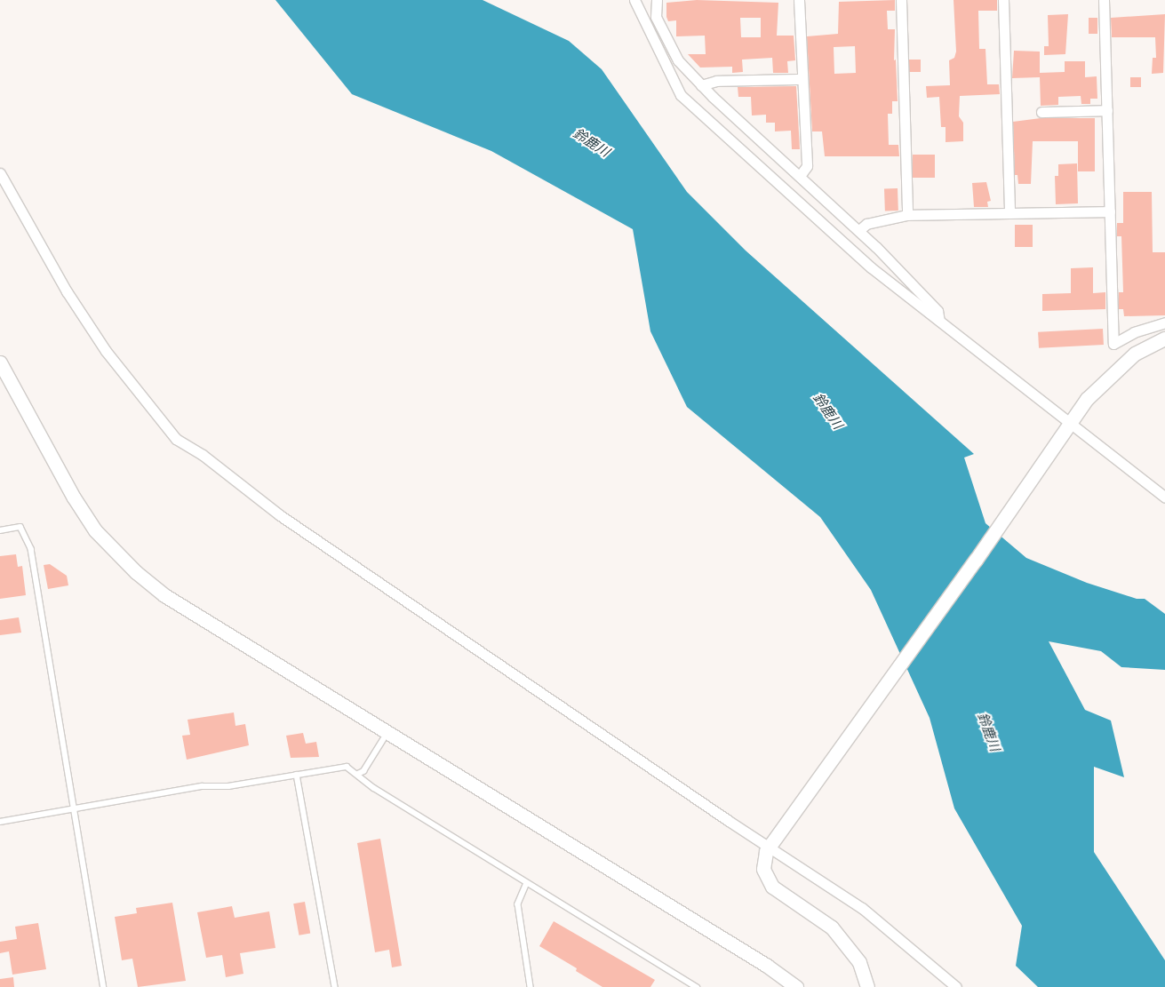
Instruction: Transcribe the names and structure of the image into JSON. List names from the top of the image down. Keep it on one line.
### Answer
{"water":["鈴鹿川"]}
